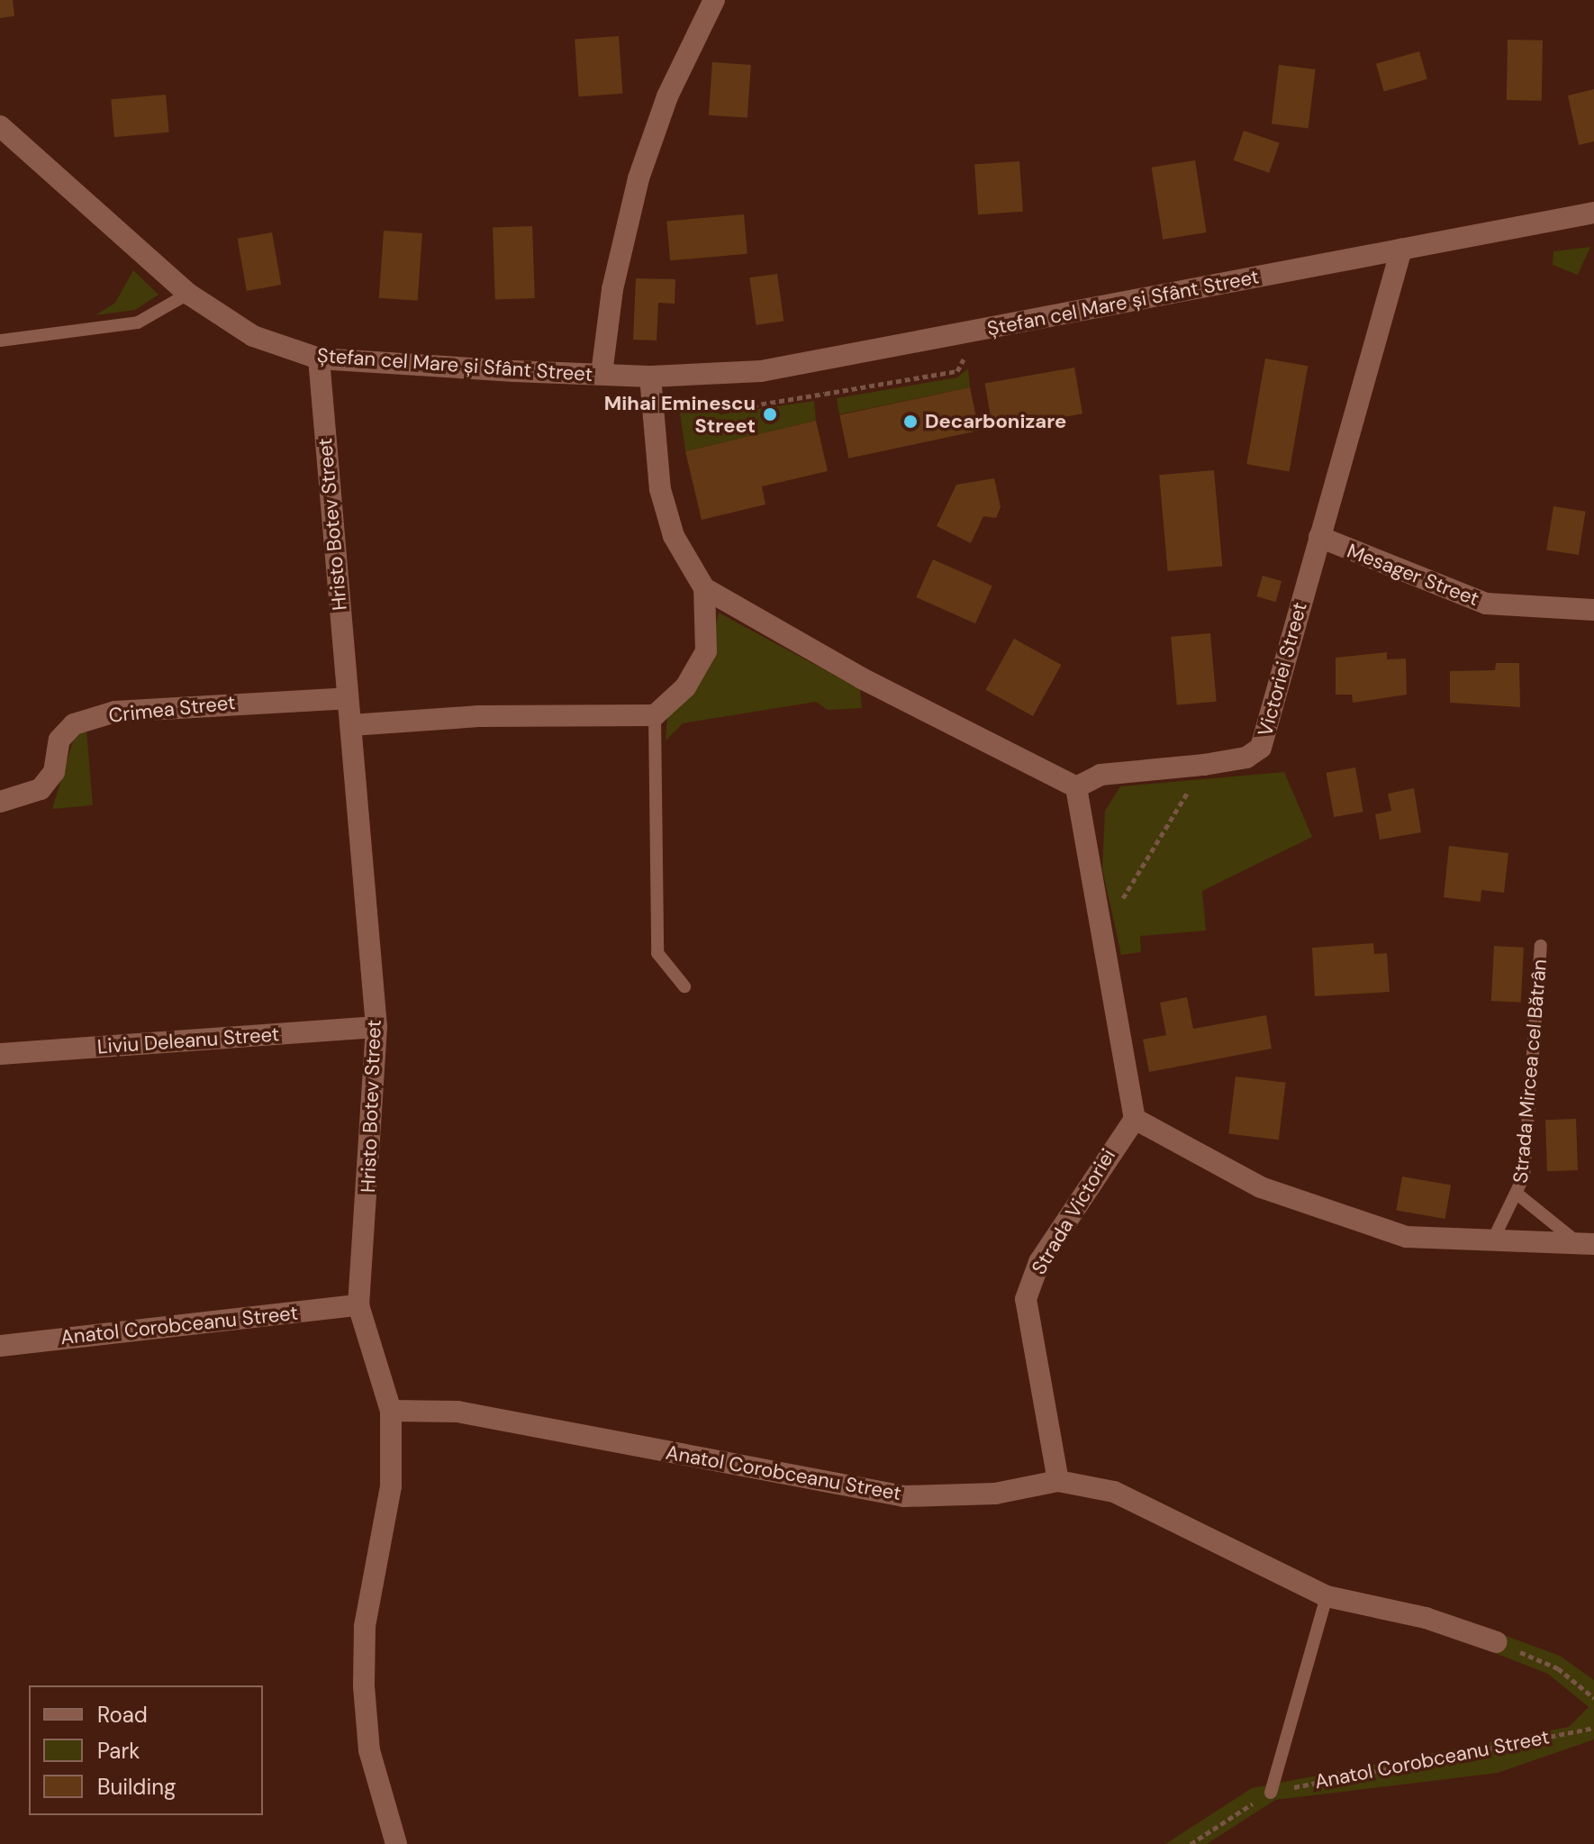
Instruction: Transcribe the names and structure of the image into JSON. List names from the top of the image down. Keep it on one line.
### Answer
{"streets":{"street":["Ștefan cel Mare și Sfânt Street","Hristo Botev Street","Mesager Street","Victoriei Street","Crimea Street","Liviu Deleanu Street","Strada Mircea cel Bătrân","Strada Victoriei","Anatol Corobceanu Street"]},"crossings":[["Ștefan cel Mare și Sfânt Street","Hristo Botev Street"],["Ștefan cel Mare și Sfânt Street","Victoriei Street"],["Hristo Botev Street","Crimea Street"],["Hristo Botev Street","Liviu Deleanu Street"],["Hristo Botev Street","Anatol Corobceanu Street"],["Mesager Street","Victoriei Street"],["Strada Mircea cel Bătrân","Strada Victoriei"],["Strada Victoriei","Anatol Corobceanu Street"]],"places":["Mihai Eminescu Street","Decarbonizare"],"legend":["Road","Park","Building"]}
